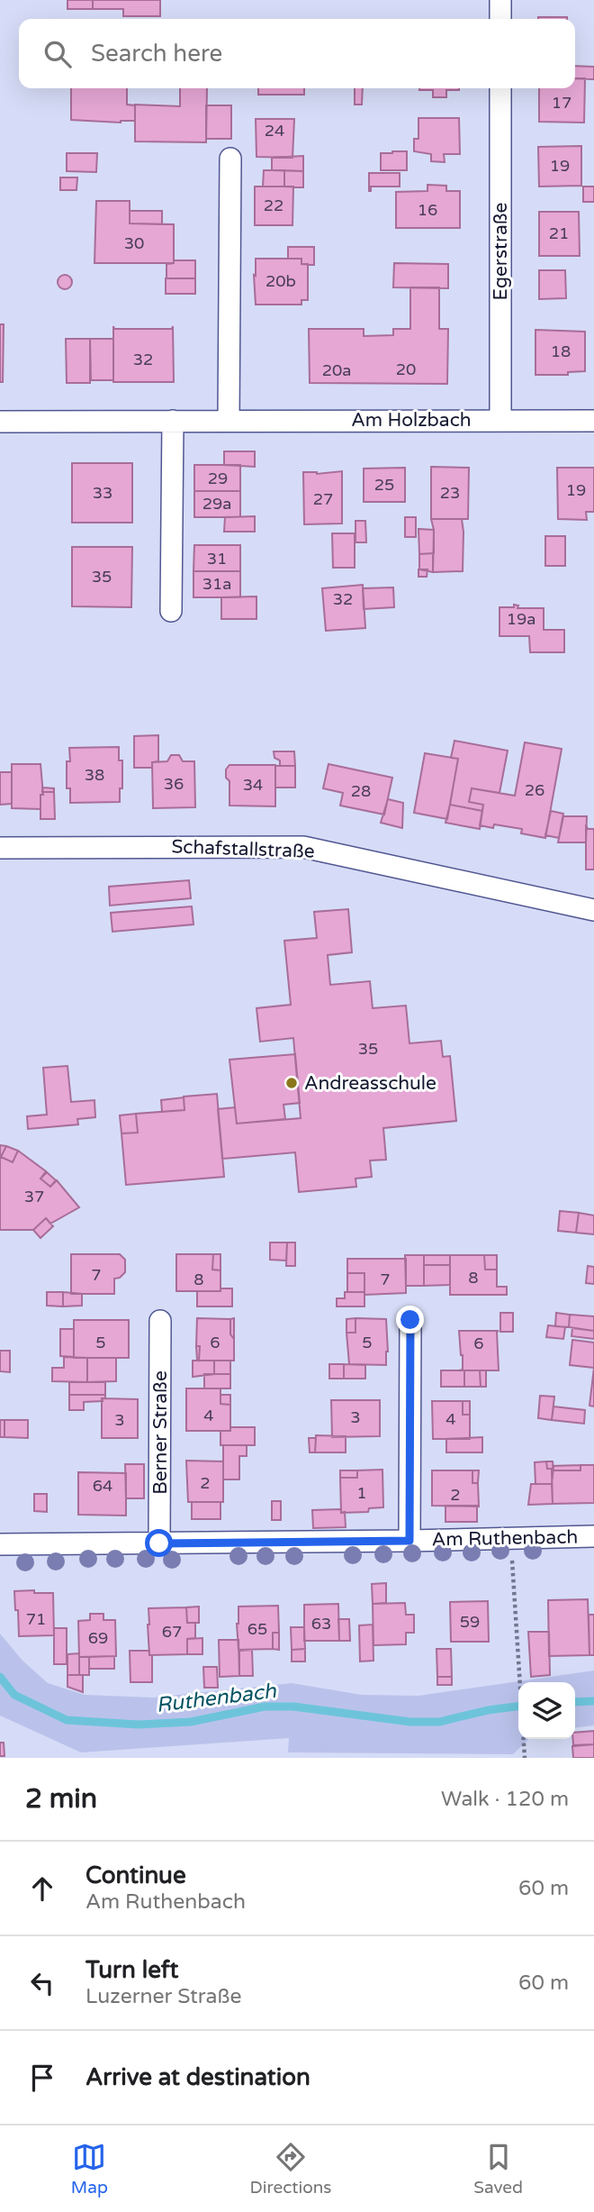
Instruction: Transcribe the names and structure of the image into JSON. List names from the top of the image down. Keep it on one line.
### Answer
{"streets":{"street":["Egerstraße","Am Holzbach","Schafstallstraße","Berner Straße","Am Ruthenbach"]},"crossings":[["Egerstraße","Am Holzbach"],["Berner Straße","Am Ruthenbach"]],"water":["Ruthenbach"],"places":["Andreasschule"],"house_numbers":["17","24","19","22","16","21","30","20b","18","32","20","20a","29","25","19","33","23","27","29a","31","35","31a","32","19a","38","36","34","26","28","35","37","7","8","8","7","5","6","5","6","4","3","4","3","2","64","1","2","71","59","63","65","67","69"],"page":{"search":"Search here","heading":["2 min","Walk · 120 m"],"list":[["Continue","Am Ruthenbach","60 m"],["Turn left","Luzerner Straße","60 m"],"Arrive at destination"],"nav":["Map","Directions","Saved"]}}
